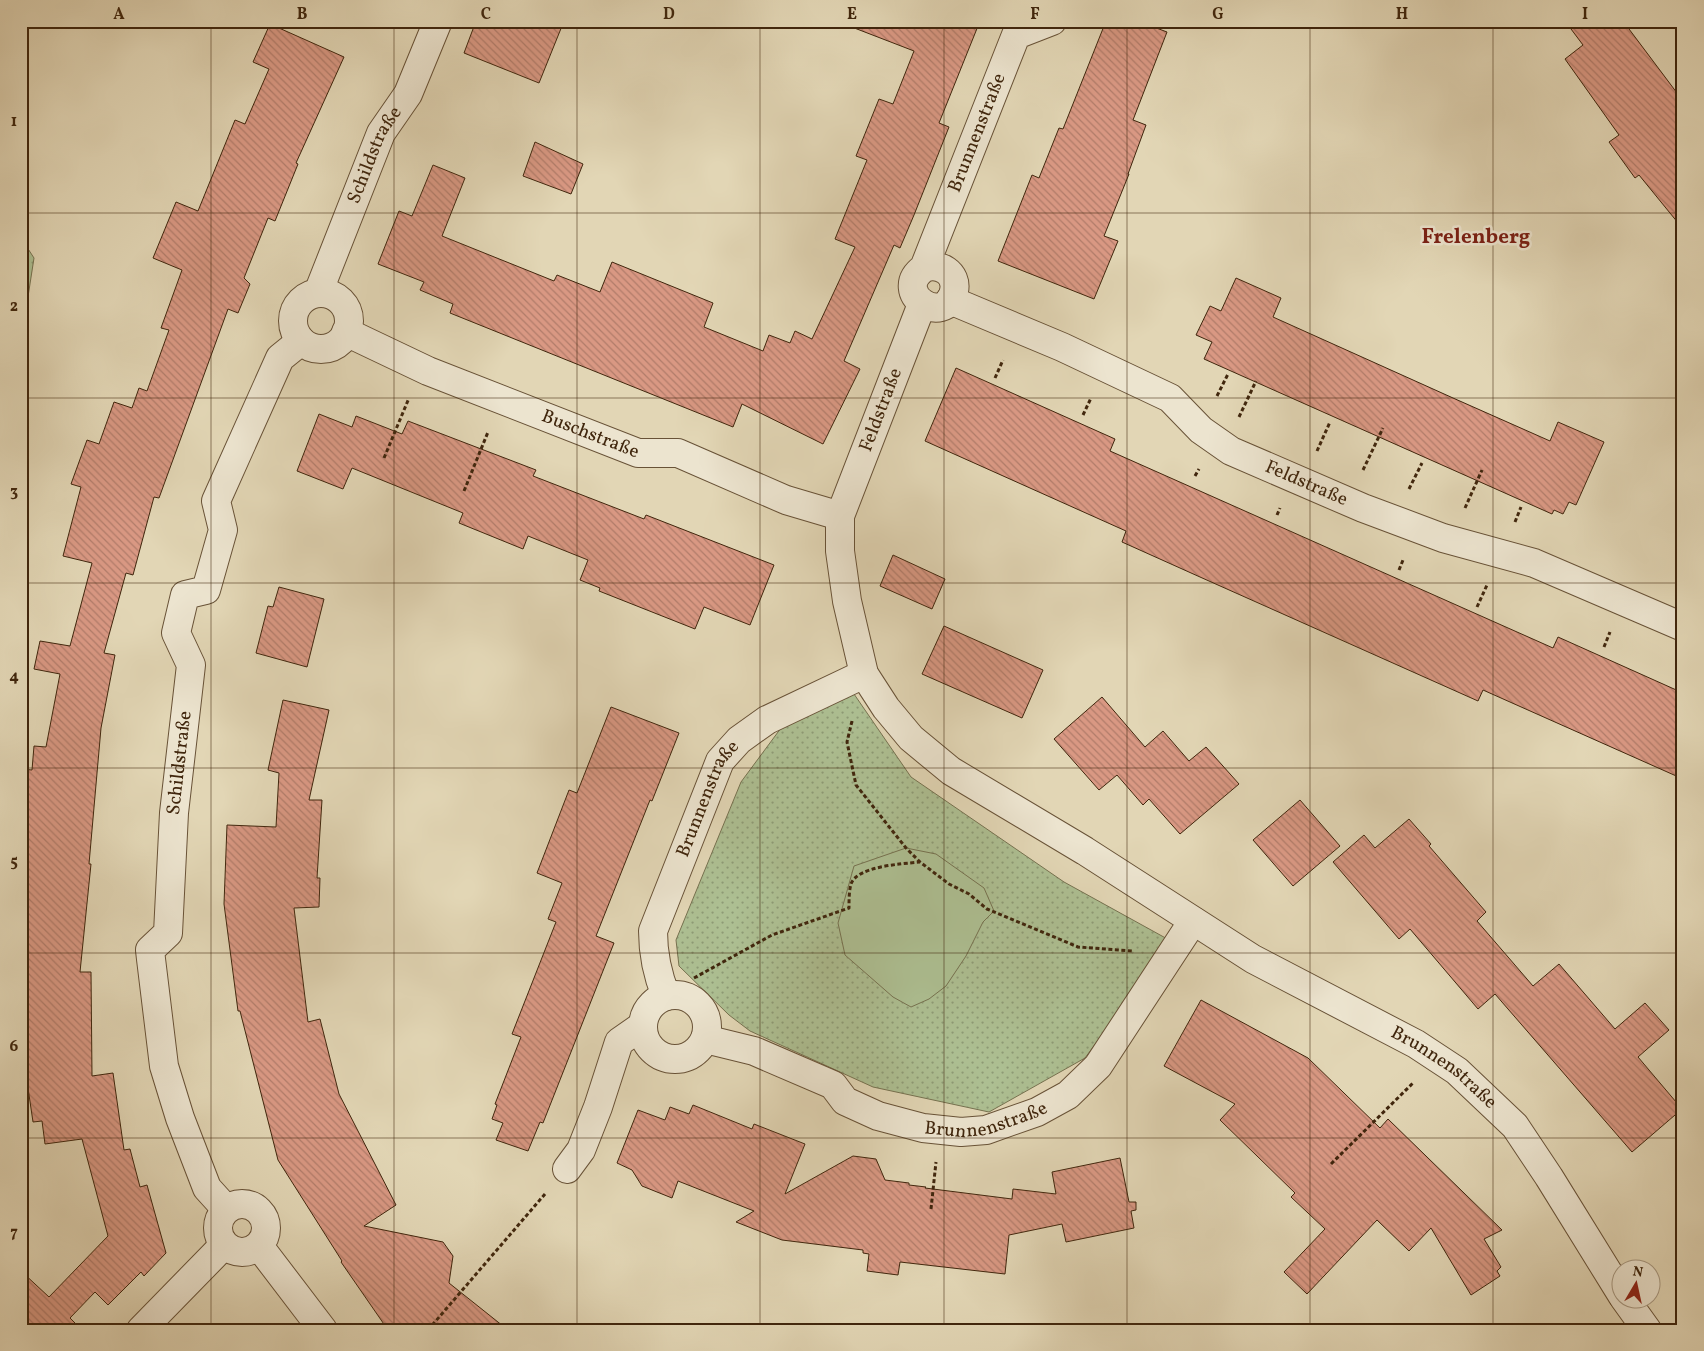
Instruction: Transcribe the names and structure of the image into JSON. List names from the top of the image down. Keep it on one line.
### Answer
{"streets":{"street":["Brunnenstraße","Schildstraße","Feldstraße","Buschstraße"]},"crossings":[["Brunnenstraße","Feldstraße"],["Brunnenstraße","Buschstraße"],["Schildstraße","Buschstraße"],["Feldstraße","Buschstraße"]],"districts":["Frelenberg"],"north":"top","grid":{"columns":["A","B","C","D","E","F","G","H","I"],"rows":["1","2","3","4","5","6","7"]}}
